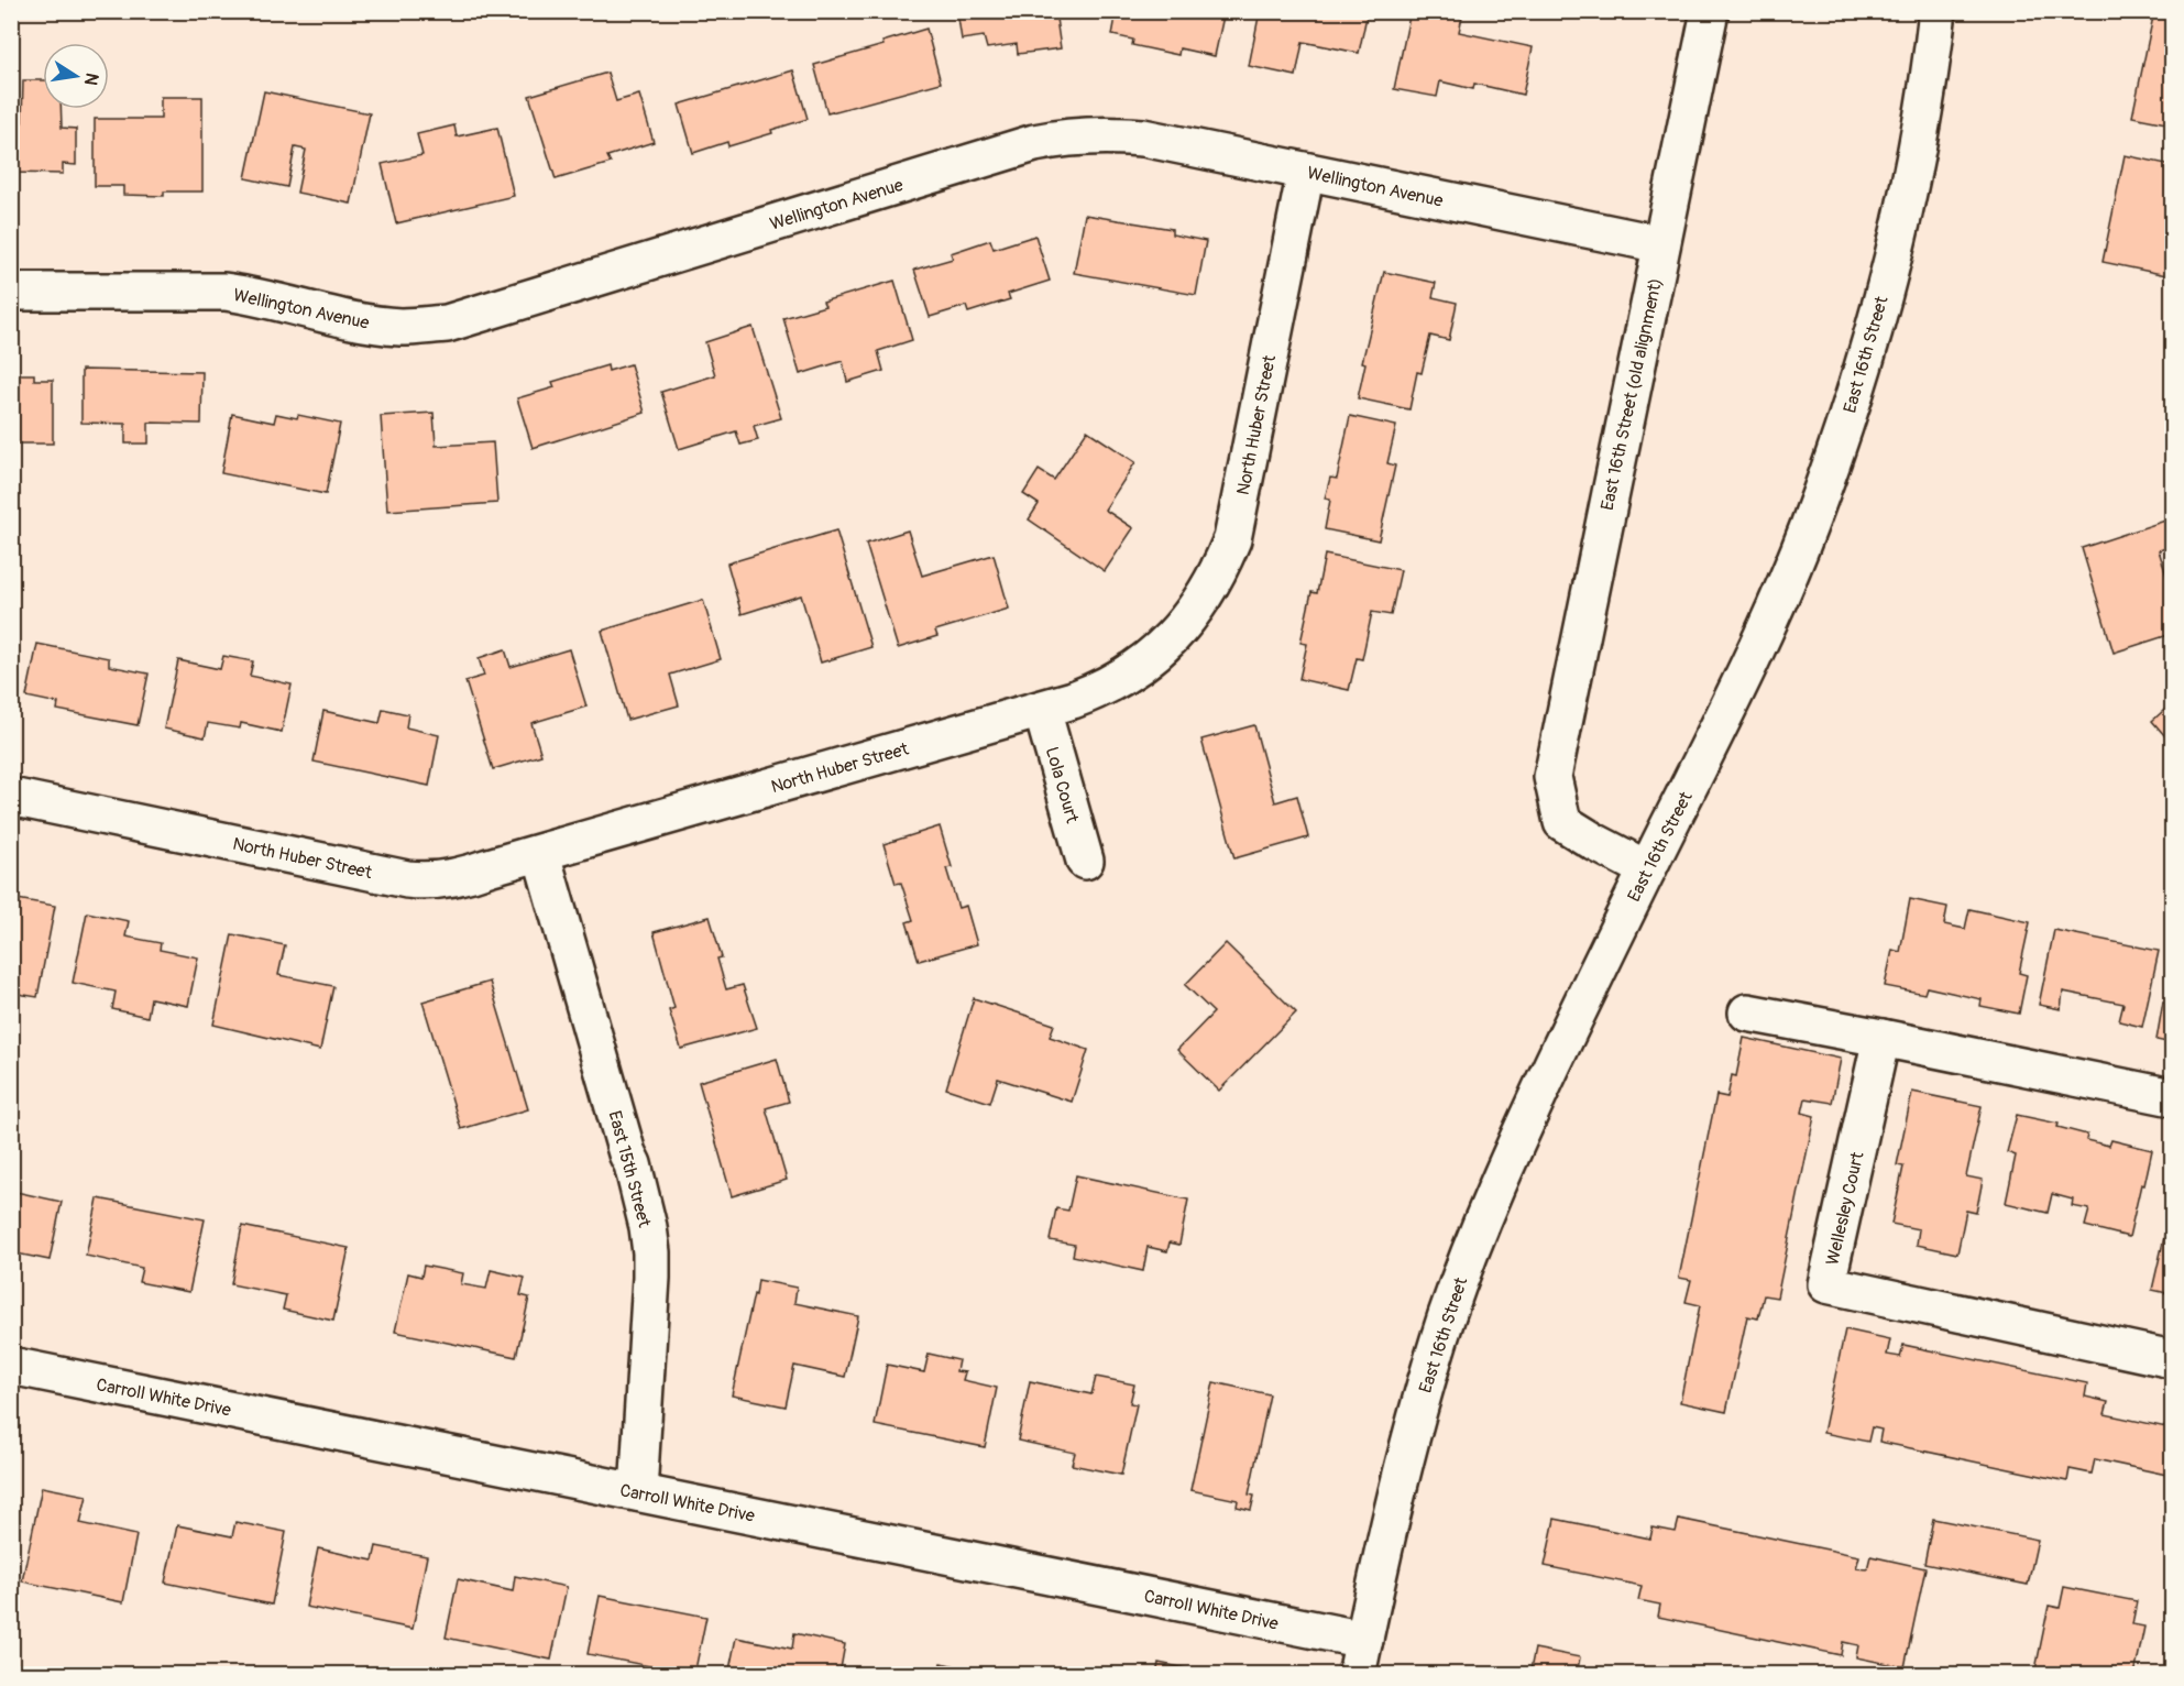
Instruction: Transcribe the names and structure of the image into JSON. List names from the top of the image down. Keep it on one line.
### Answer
{"streets":{"street":["Wellington Avenue","East 16th Street","East 16th Street (old alignment)","North Huber Street","Lola Court","East 15th Street","Wellesley Court","Carroll White Drive"]},"crossings":[["Wellington Avenue","East 16th Street (old alignment)"],["Wellington Avenue","North Huber Street"],["East 16th Street","East 16th Street (old alignment)"],["East 16th Street","Carroll White Drive"],["North Huber Street","Lola Court"],["North Huber Street","East 15th Street"],["East 15th Street","Carroll White Drive"]],"north":"right"}
